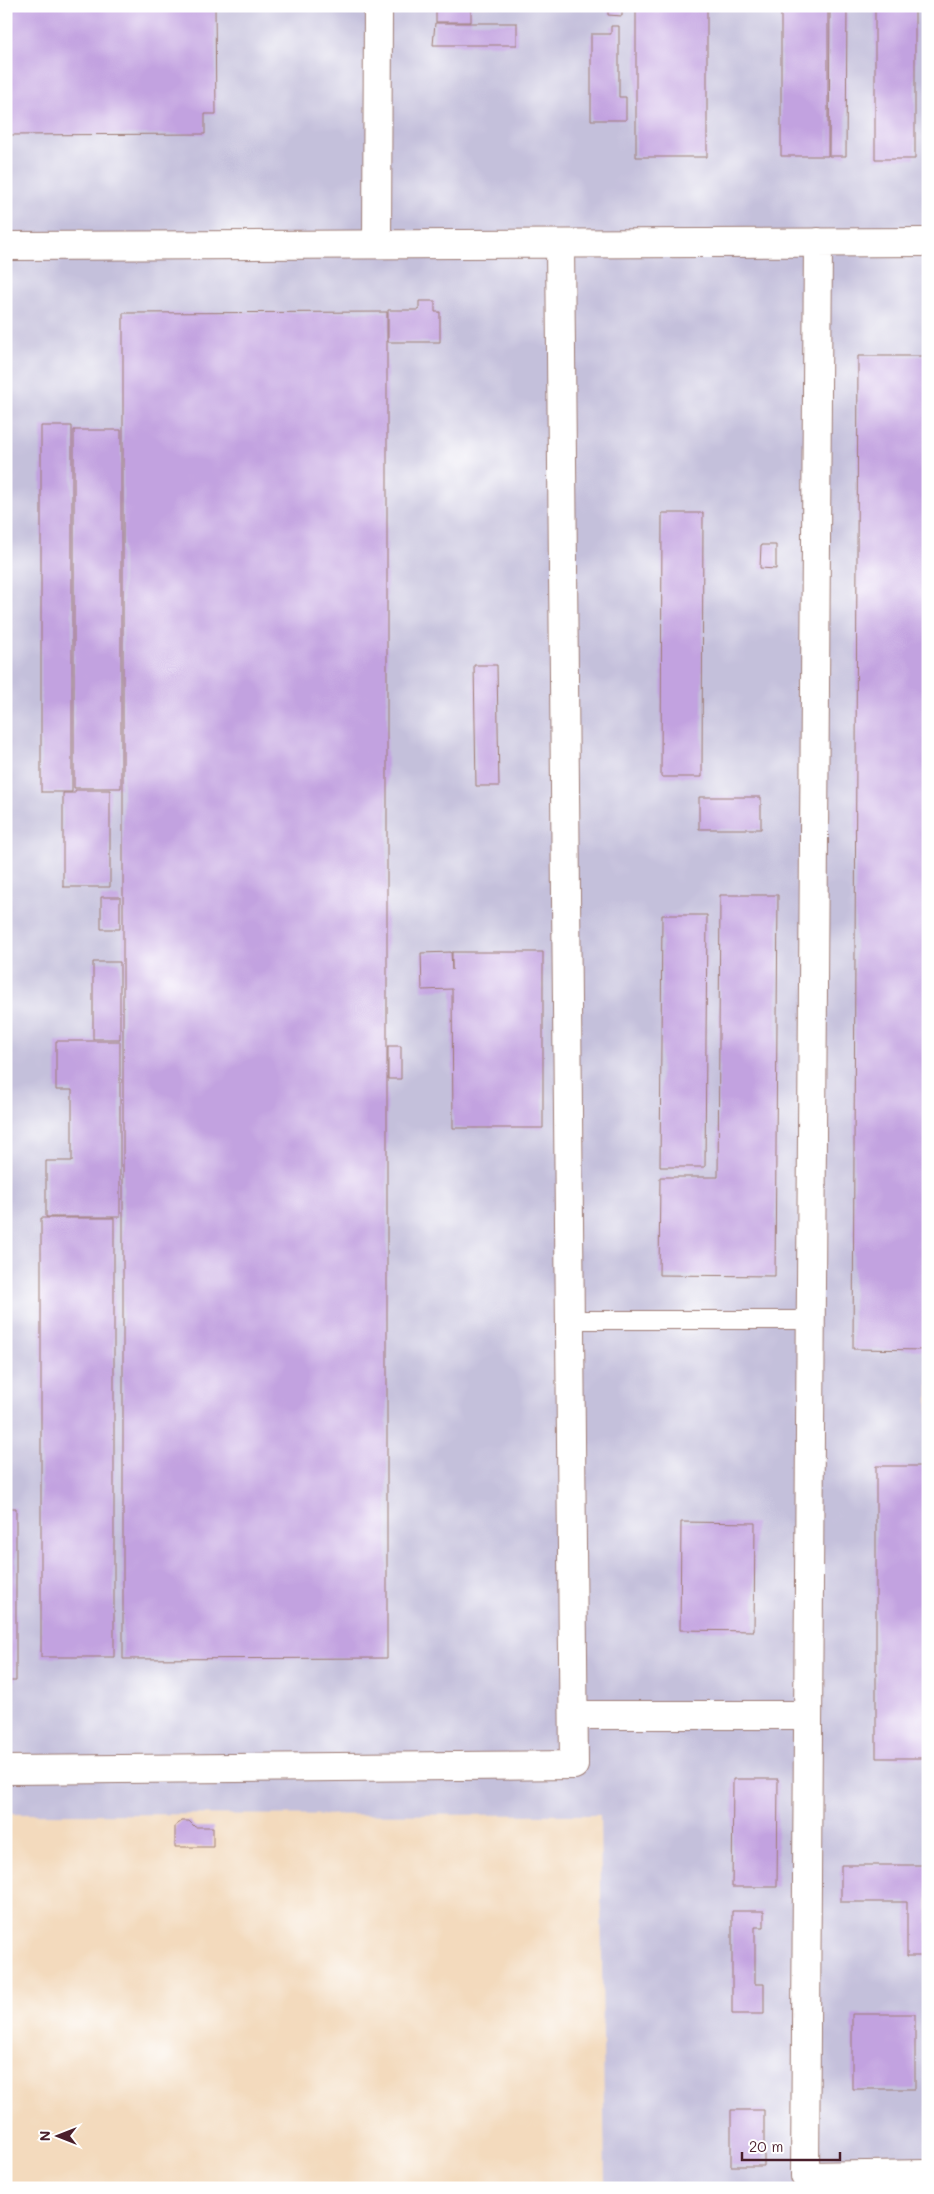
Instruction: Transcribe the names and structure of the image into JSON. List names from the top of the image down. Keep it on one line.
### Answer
{"scale_bar":"20 m","north":"left"}
